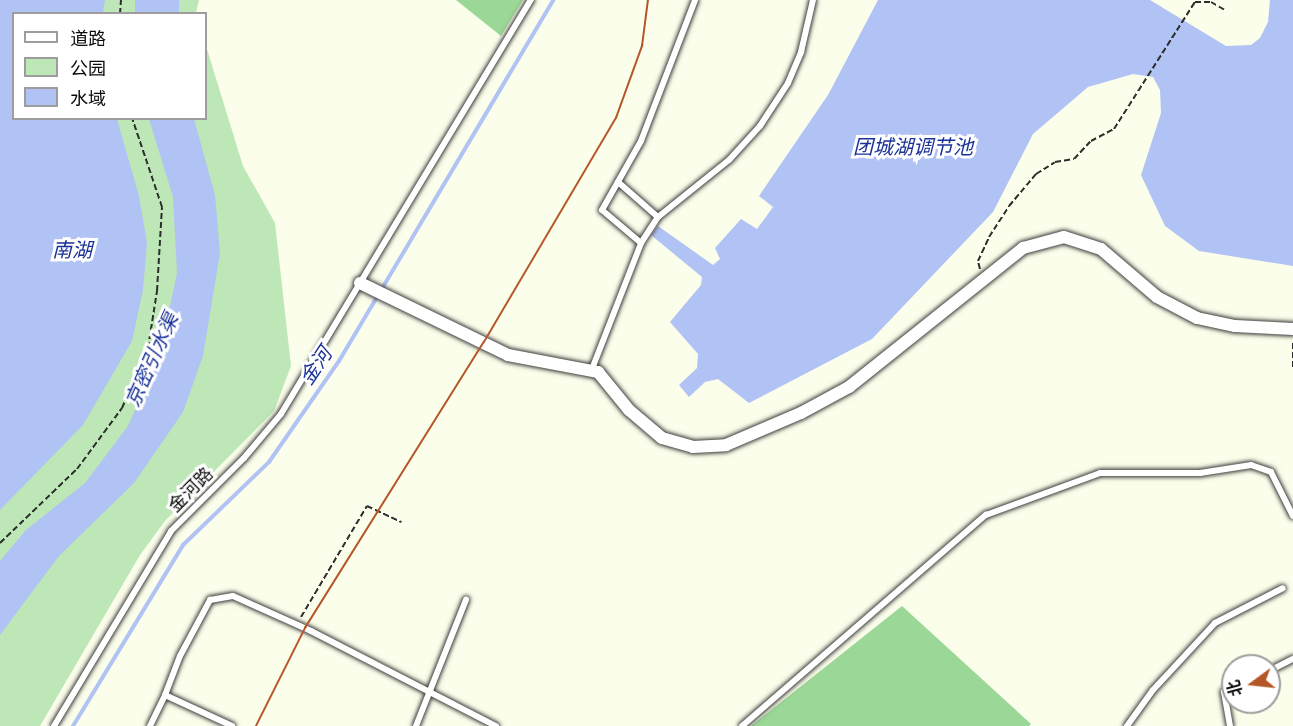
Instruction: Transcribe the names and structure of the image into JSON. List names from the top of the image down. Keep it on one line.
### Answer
{"streets":{"lane":["金河路"]},"water":["团城湖调节池","南湖","京密引水渠","金河"],"legend":["道路","公园","水域"],"north":"left"}
